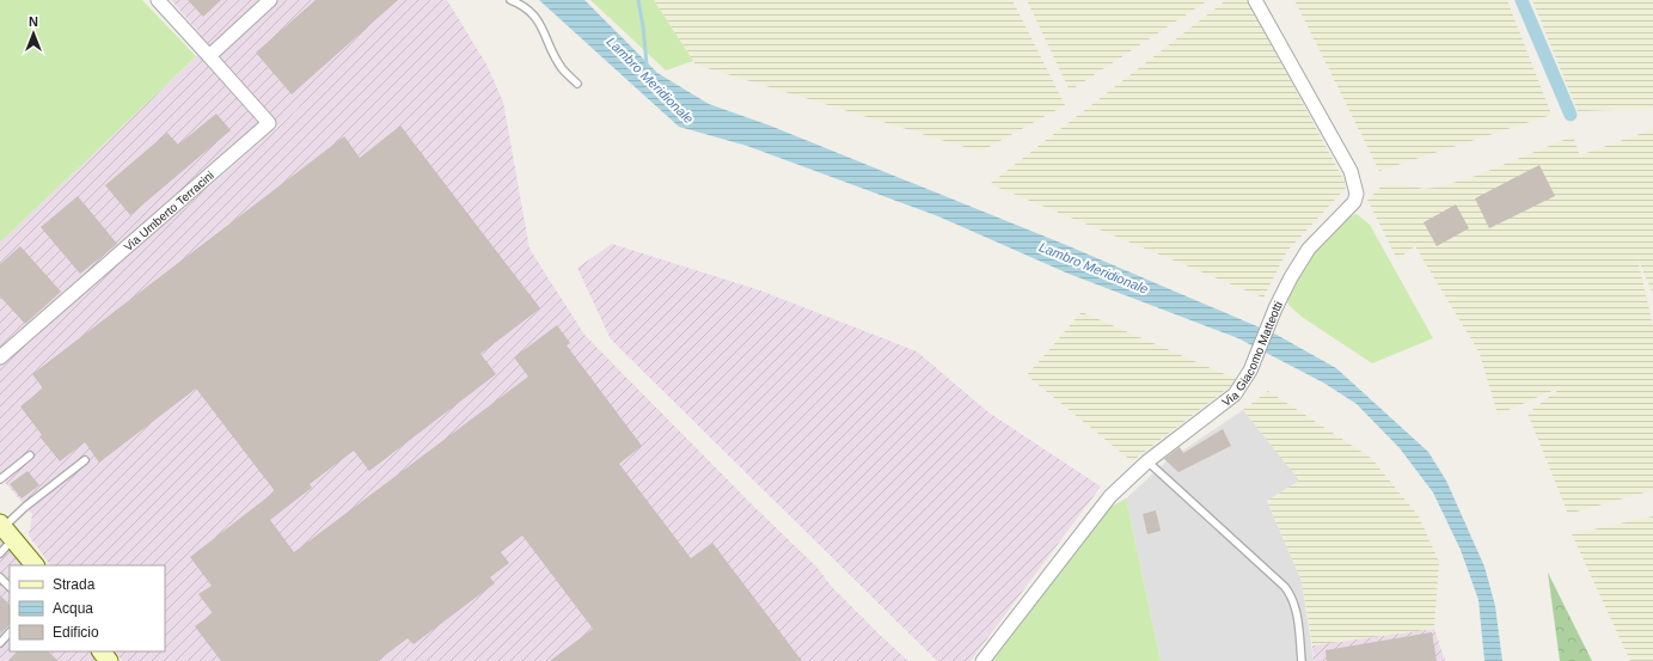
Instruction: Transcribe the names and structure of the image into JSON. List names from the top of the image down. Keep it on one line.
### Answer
{"streets":{"street":["Via Umberto Terracini","Via Giacomo Matteotti"]},"water":["Lambro Meridionale"],"legend":["Strada","Acqua","Edificio"],"north":"top"}
